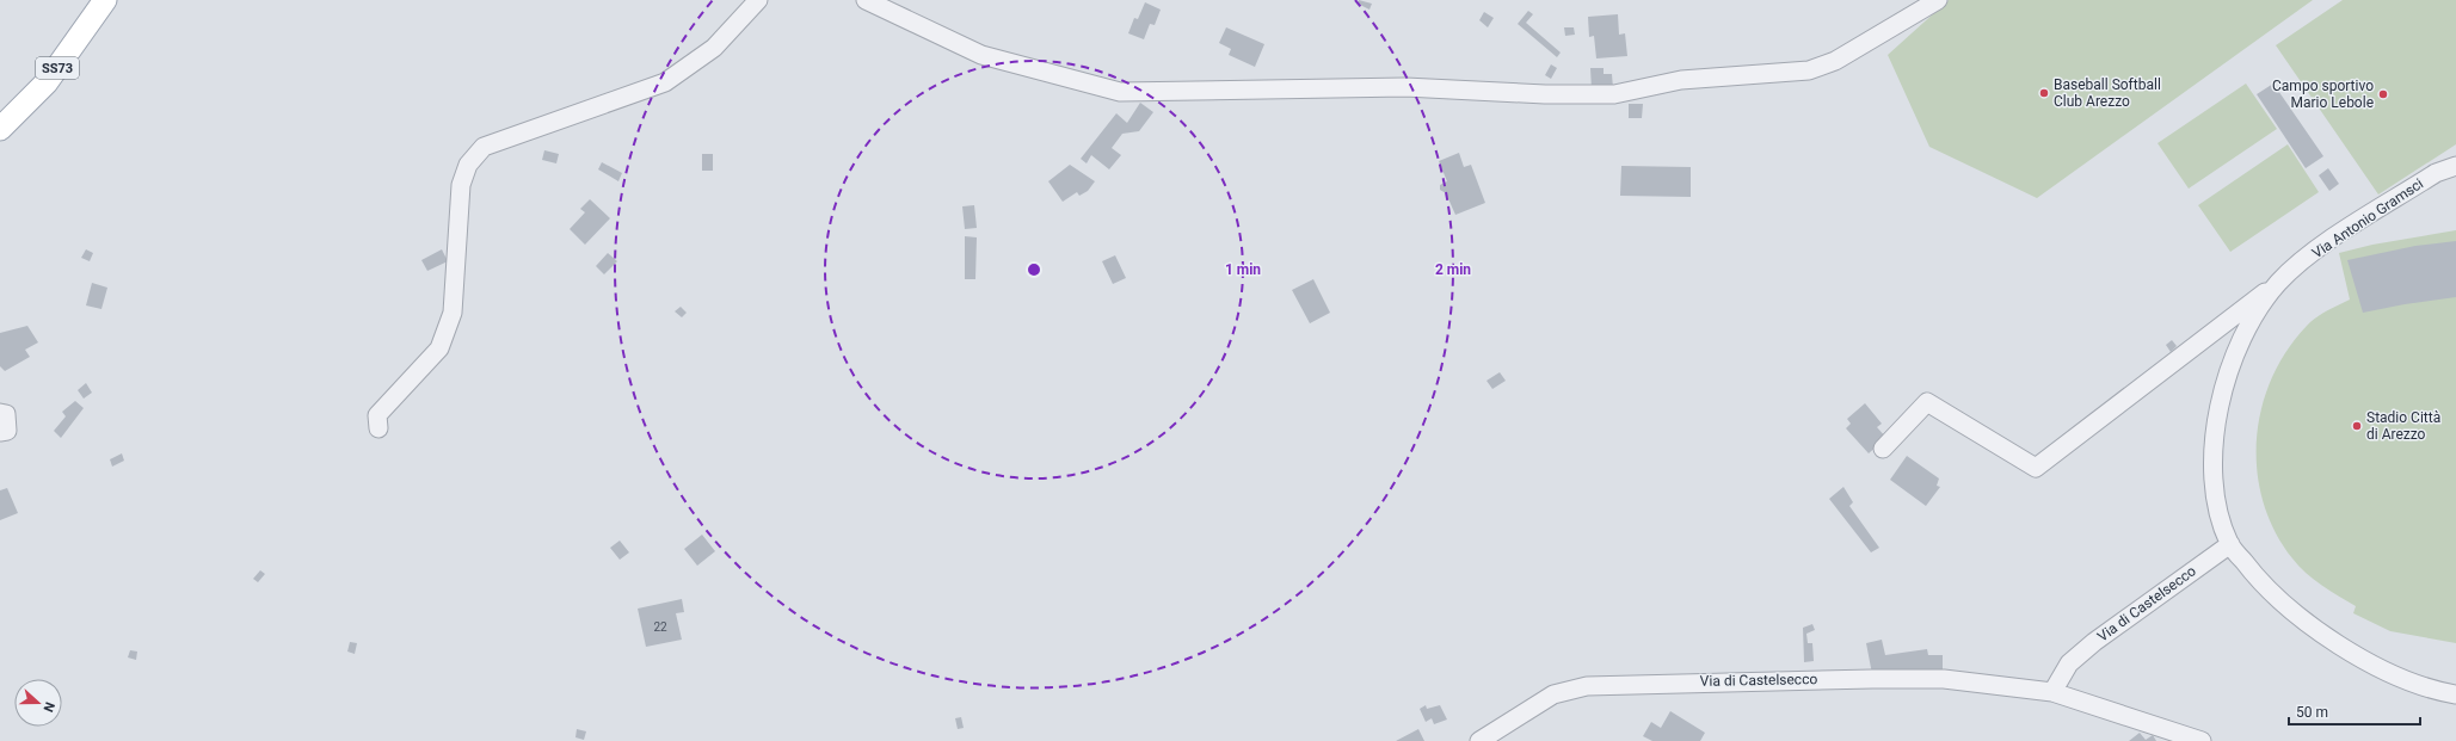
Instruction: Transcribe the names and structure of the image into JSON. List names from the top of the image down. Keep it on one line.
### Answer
{"streets":{"main road":["SS73"],"street":["Via Antonio Gramsci","Via di Castelsecco"]},"crossings":[["Via Antonio Gramsci","Via di Castelsecco"]],"places":["Baseball Softball Club Arezzo","Campo sportivo Mario Lebole","Stadio Città di Arezzo"],"house_numbers":["22"],"scale_bar":"50 m","north":"right","rings":["1 min","2 min"]}
